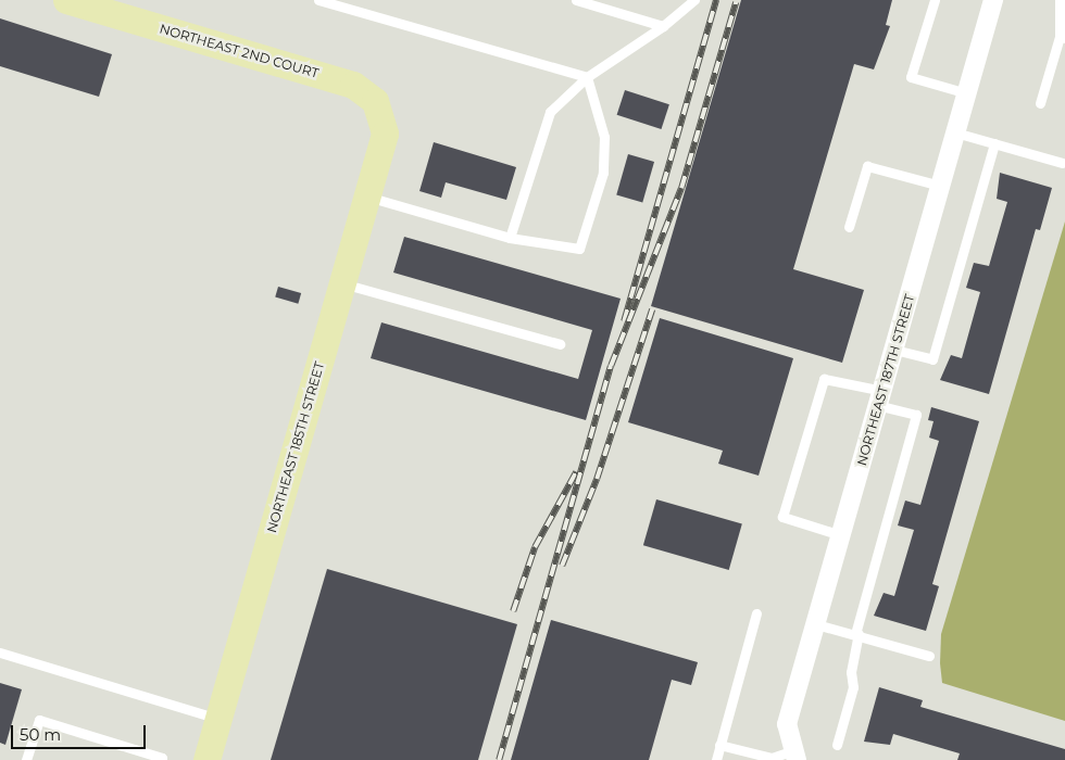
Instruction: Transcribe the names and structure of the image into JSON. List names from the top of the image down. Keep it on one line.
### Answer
{"streets":{"street":["NORTHEAST 2ND COURT","NORTHEAST 187TH STREET","NORTHEAST 185TH STREET"]},"crossings":[["NORTHEAST 2ND COURT","NORTHEAST 185TH STREET"]],"scale_bar":"50 m"}
